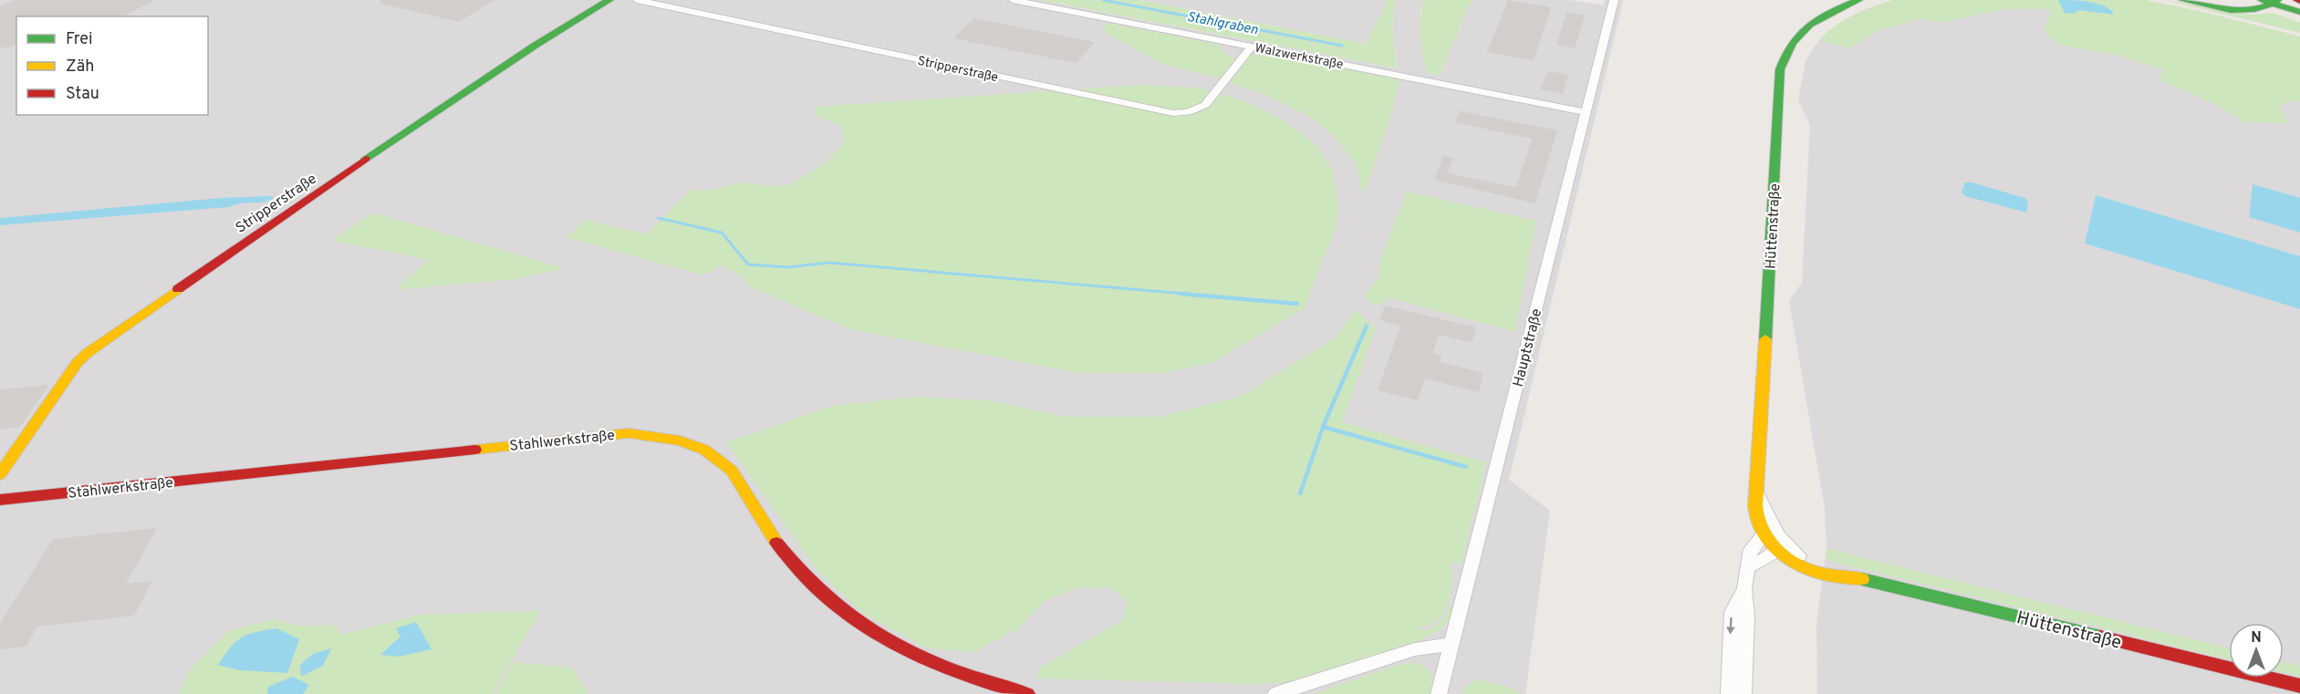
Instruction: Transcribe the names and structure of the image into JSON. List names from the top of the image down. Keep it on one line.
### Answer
{"streets":{"street":["Walzwerkstraße","Stripperstraße","Hüttenstraße","Hauptstraße","Stahlwerkstraße"]},"crossings":[["Walzwerkstraße","Stripperstraße"],["Walzwerkstraße","Hauptstraße"]],"water":["Stahlgraben"],"legend":["Frei","Zäh","Stau"],"north":"top"}
